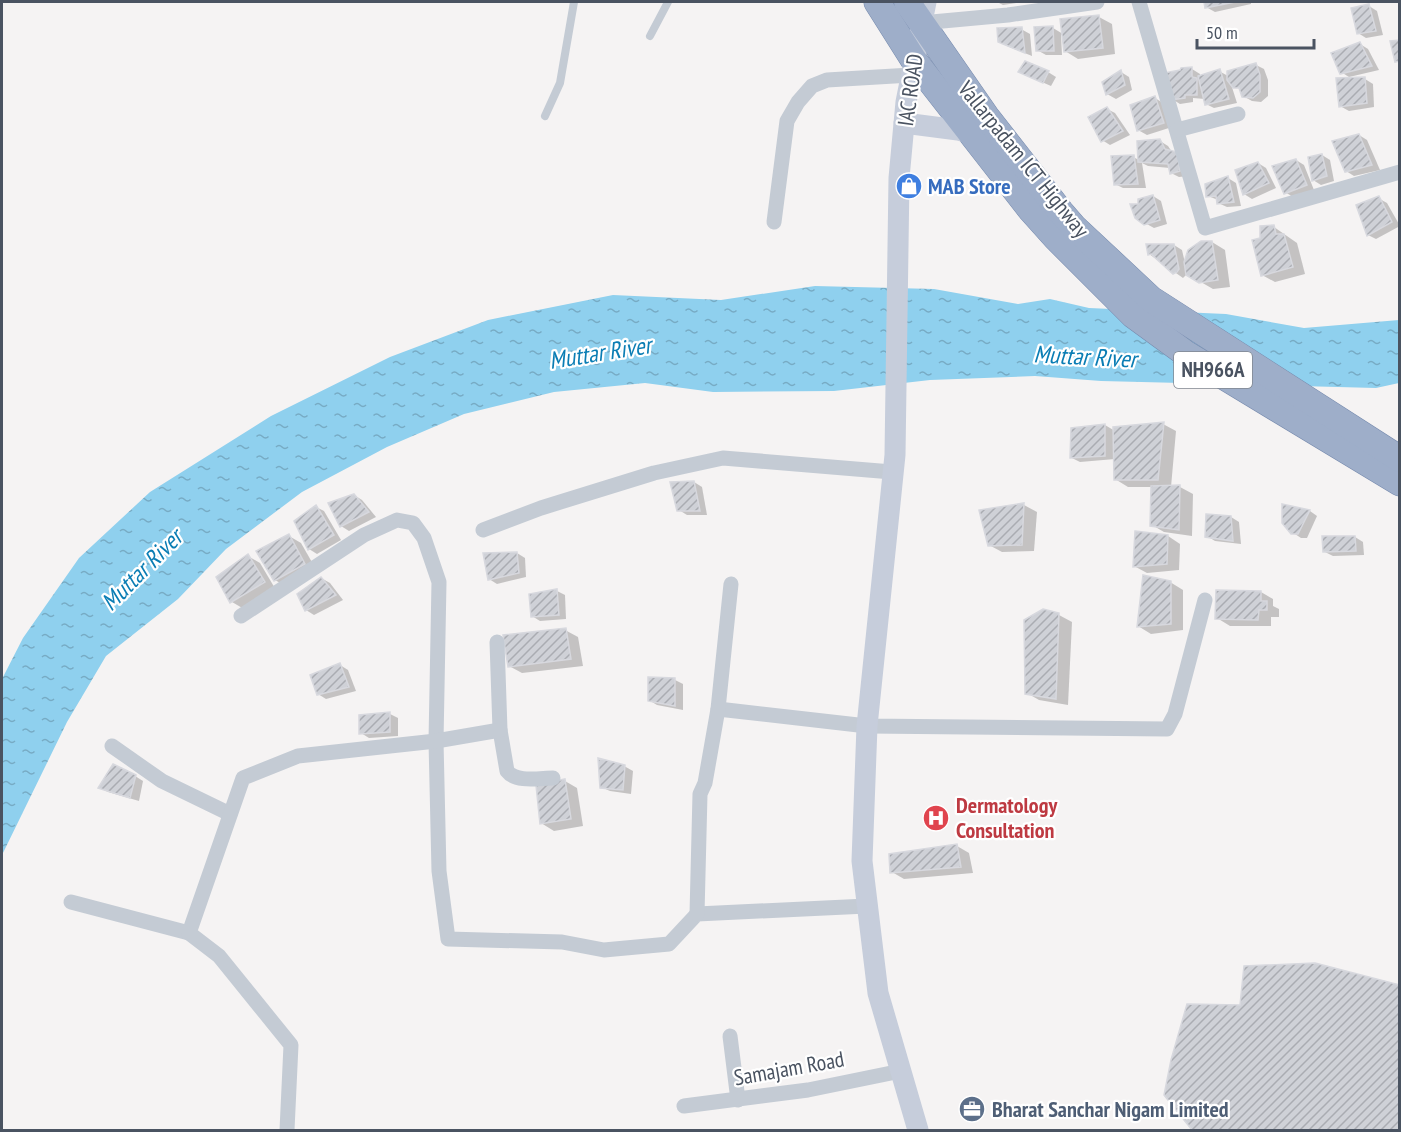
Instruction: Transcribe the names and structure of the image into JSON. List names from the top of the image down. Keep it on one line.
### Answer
{"streets":{"highway":["Vallarpadam ICT Highway","NH966A"],"main road":["IAC ROAD"],"street":["Samajam Road"]},"crossings":[["IAC ROAD","Vallarpadam ICT Highway"],["IAC ROAD","Samajam Road"]],"water":["Muttar River"],"places":{"shop":["MAB Store"],"hospital":["Dermatology Consultation"],"office":["Bharat Sanchar Nigam Limited"]},"scale_bar":"50 m"}
